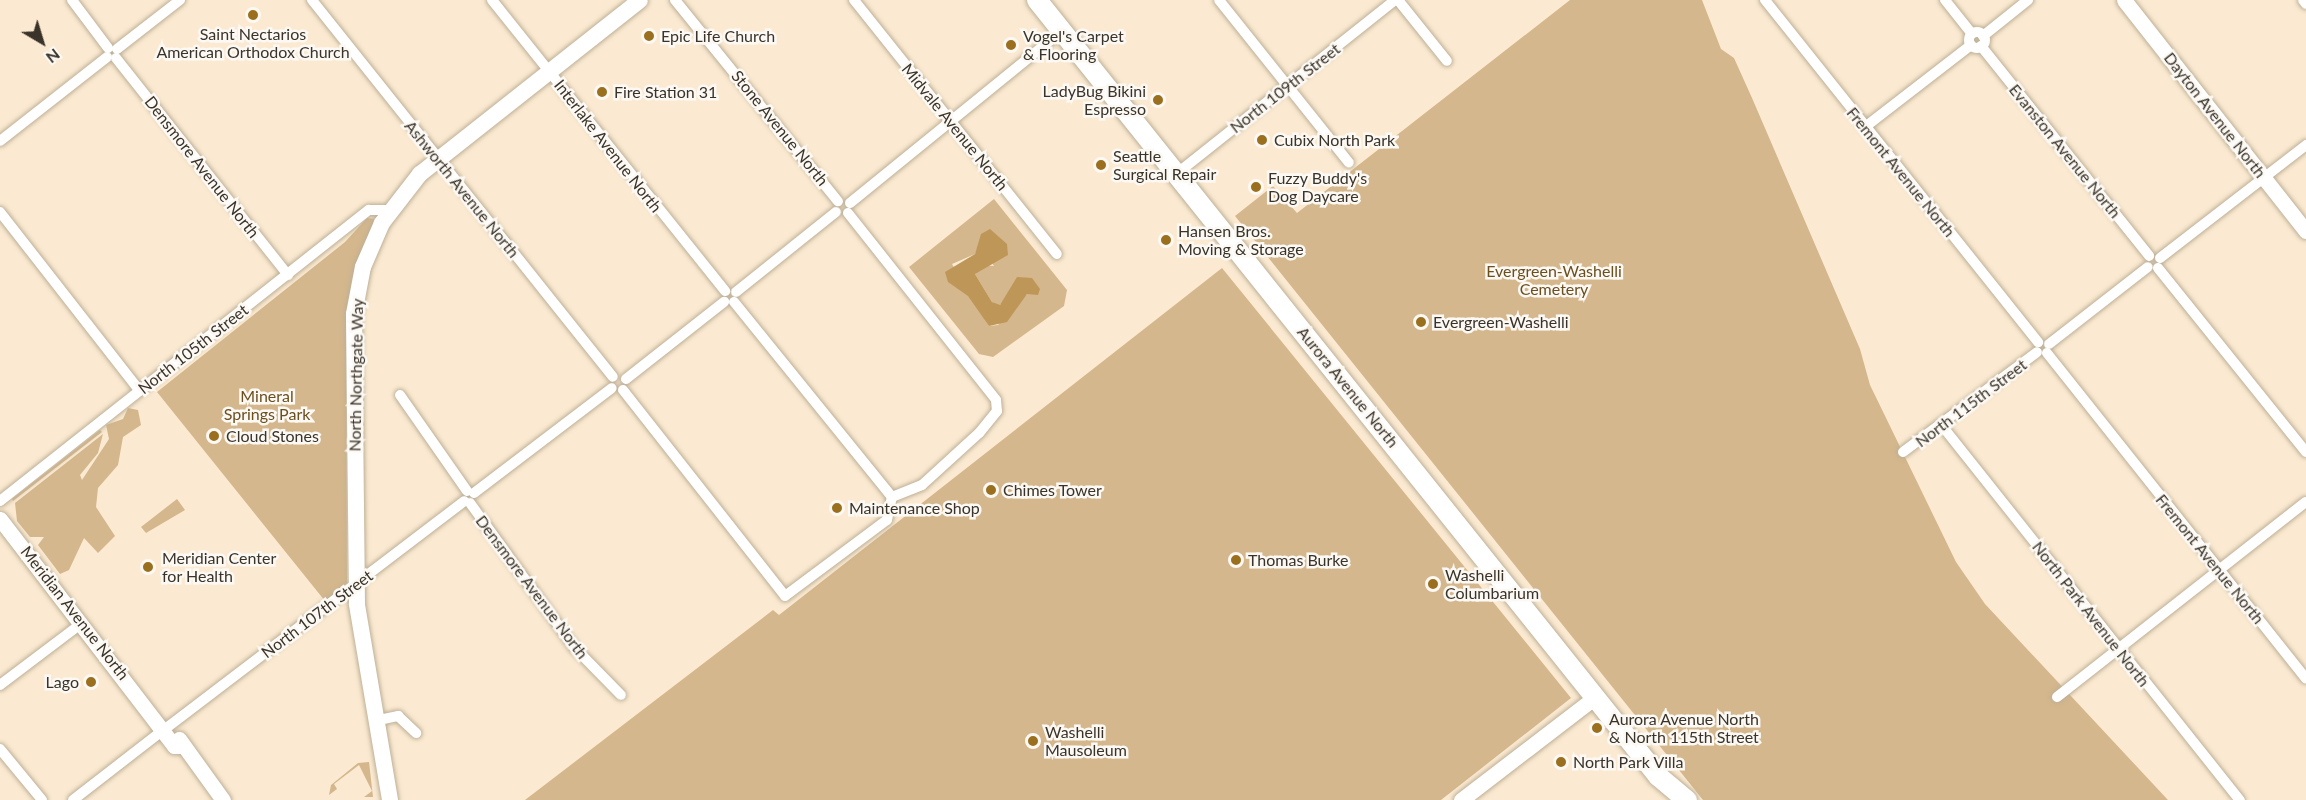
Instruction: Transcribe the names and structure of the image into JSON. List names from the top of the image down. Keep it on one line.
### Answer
{"streets":{"highway":["Aurora Avenue North"],"main road":["North Northgate Way"],"street":["North 109th Street","Dayton Avenue North","Midvale Avenue North","Stone Avenue North","Interlake Avenue North","Evanston Avenue North","Densmore Avenue North","Fremont Avenue North","Ashworth Avenue North","North 105th Street","North 115th Street","Meridian Avenue North","North 107th Street","North Park Avenue North"]},"crossings":[["North 109th Street","Aurora Avenue North"],["Dayton Avenue North","North 115th Street"],["Stone Avenue North","Interlake Avenue North"],["Interlake Avenue North","North Northgate Way"],["Evanston Avenue North","North 115th Street"],["Densmore Avenue North","North 105th Street"],["Densmore Avenue North","North 107th Street"],["Fremont Avenue North","North 115th Street"],["Ashworth Avenue North","North Northgate Way"],["Ashworth Avenue North","North 107th Street"],["North 105th Street","North Northgate Way"],["North Northgate Way","North 107th Street"],["North 115th Street","North Park Avenue North"],["Meridian Avenue North","North 107th Street"]],"parks":["Evergreen-Washelli Cemetery","Mineral Springs Park"],"places":["Saint Nectarios American Orthodox Church","Epic Life Church","Vogel's Carpet & Flooring","Fire Station 31","LadyBug Bikini Espresso","Cubix North Park","Seattle Surgical Repair","Fuzzy Buddy's Dog Daycare","Hansen Bros. Moving & Storage","Evergreen-Washelli","Cloud Stones","Chimes Tower","Maintenance Shop","Thomas Burke","Meridian Center for Health","Washelli Columbarium","Lago","Aurora Avenue North & North 115th Street","Washelli Mausoleum","North Park Villa"],"north":"bottom right"}
